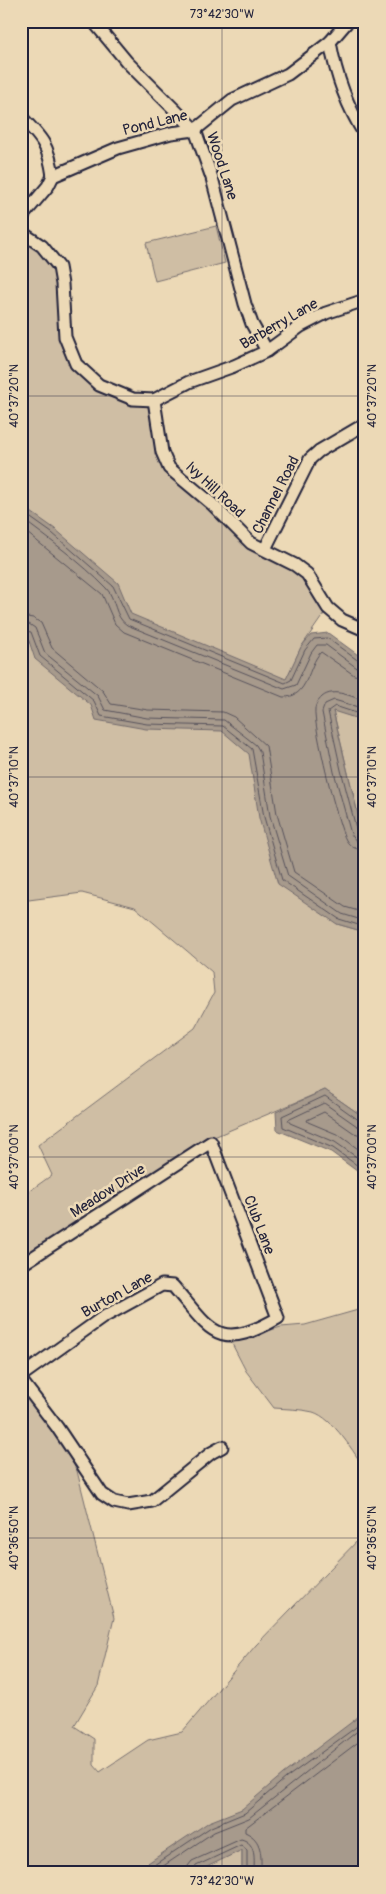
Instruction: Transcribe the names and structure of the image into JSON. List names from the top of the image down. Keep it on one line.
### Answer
{"streets":{"street":["Pond Lane","Wood Lane","Barberry Lane","Ivy Hill Road","Channel Road","Meadow Drive","Club Lane","Burton Lane"]},"crossings":[["Pond Lane","Wood Lane"],["Wood Lane","Barberry Lane"],["Barberry Lane","Ivy Hill Road"],["Ivy Hill Road","Channel Road"],["Meadow Drive","Club Lane"],["Club Lane","Burton Lane"]],"coordinates":["73°42'30\"W","40°37'20\"N","40°37'10\"N","40°37'00\"N","40°36'50\"N"]}
